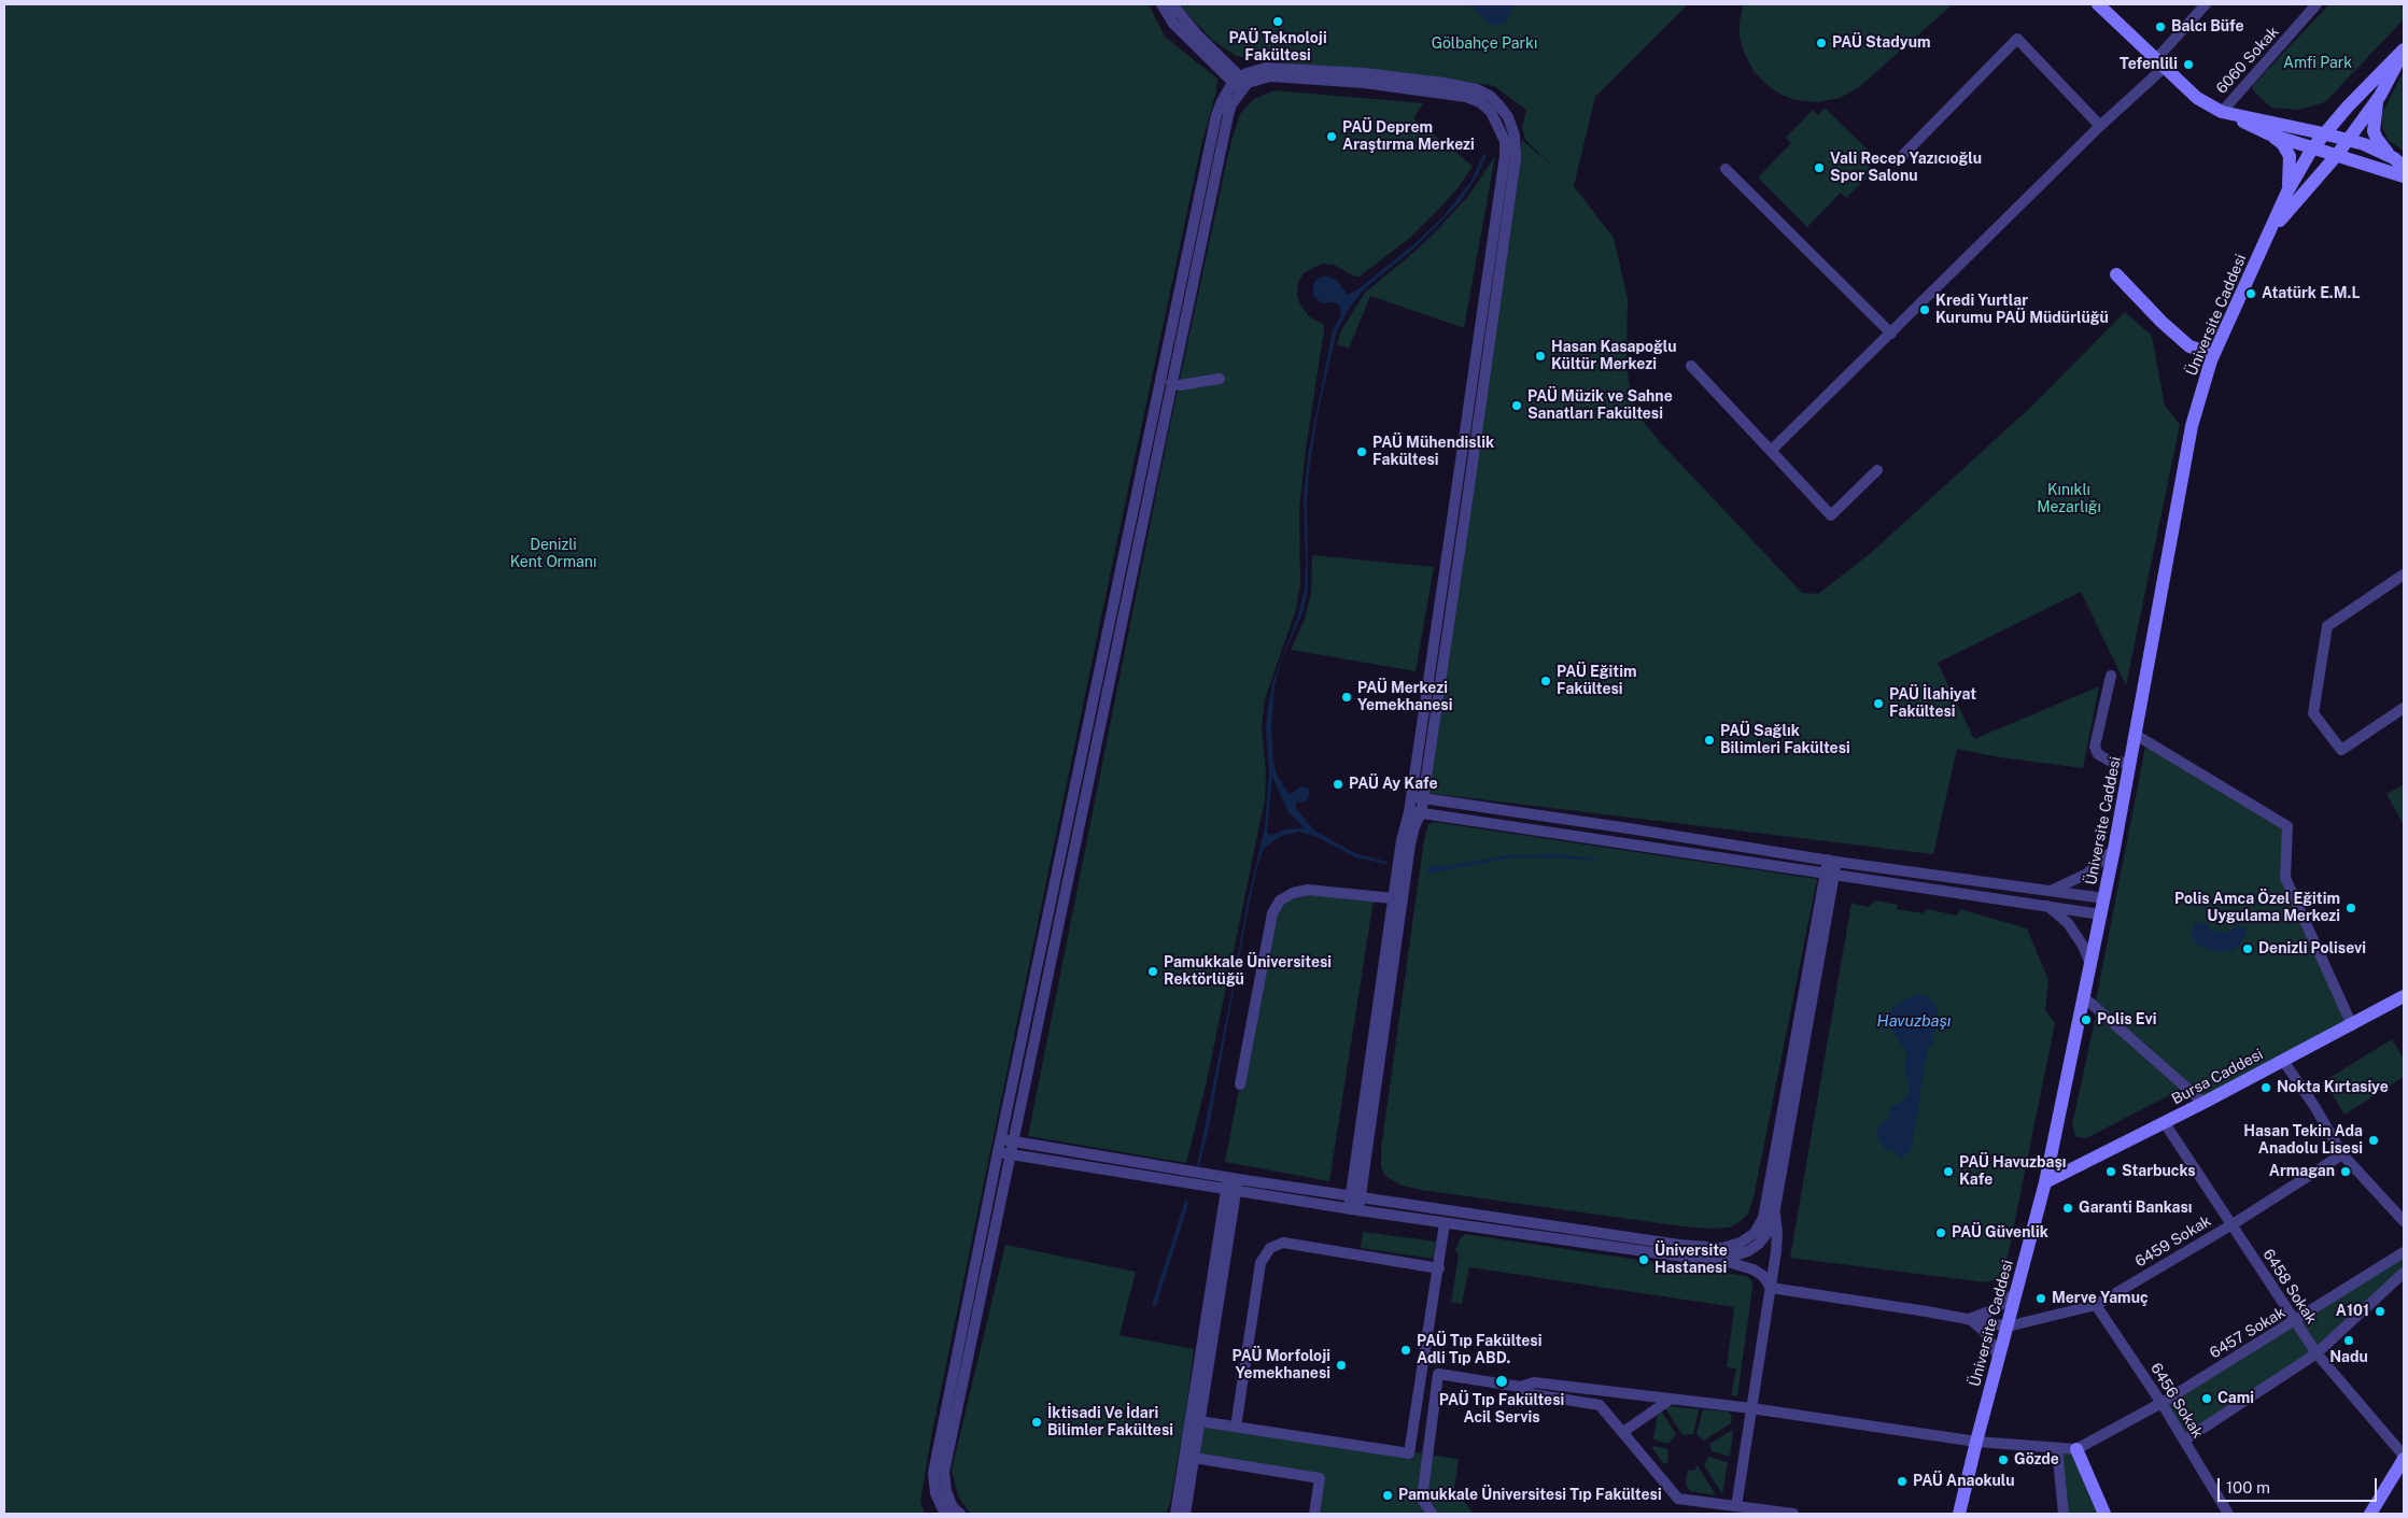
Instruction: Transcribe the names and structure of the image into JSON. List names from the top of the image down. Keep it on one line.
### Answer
{"streets":{"main road":["Üniversite Caddesi","Bursa Caddesi"],"street":["6060 Sokak","6459 Sokak","6458 Sokak","6457 Sokak","6456 Sokak"]},"crossings":[["Üniversite Caddesi","Bursa Caddesi"],["Üniversite Caddesi","6459 Sokak"],["Bursa Caddesi","6458 Sokak"],["6459 Sokak","6458 Sokak"],["6459 Sokak","6456 Sokak"],["6458 Sokak","6457 Sokak"],["6457 Sokak","6456 Sokak"]],"water":["Havuzbaşı"],"parks":["Gölbahçe Parkı","Amfi Park","Kınıklı Mezarlığı","Denizli Kent Ormanı"],"places":["PAÜ Teknoloji Fakültesi","Balcı Büfe","PAÜ Stadyum","Tefenlili","PAÜ Deprem Araştırma Merkezi","Vali Recep Yazıcıoğlu Spor Salonu","Atatürk E.M.L","Kredi Yurtlar Kurumu PAÜ Müdürlüğü","Hasan Kasapoğlu Kültür Merkezi","PAÜ Müzik ve Sahne Sanatları Fakültesi","PAÜ Mühendislik Fakültesi","PAÜ Eğitim Fakültesi","PAÜ Merkezi Yemekhanesi","PAÜ İlahiyat Fakültesi","PAÜ Sağlık Bilimleri Fakültesi","PAÜ Ay Kafe","Polis Amca Özel Eğitim Uygulama Merkezi","Denizli Polisevi","Pamukkale Üniversitesi Rektörlüğü","Polis Evi","Nokta Kırtasiye","Hasan Tekin Ada Anadolu Lisesi","PAÜ Havuzbaşı Kafe","Starbucks","Armagan","Garanti Bankası","PAÜ Güvenlik","Üniversite Hastanesi","Merve Yamuç","A101","Nadu","PAÜ Tıp Fakültesi Adli Tıp ABD.","PAÜ Morfoloji Yemekhanesi","PAÜ Tıp Fakültesi Acil Servis","Cami","İktisadi Ve İdari Bilimler Fakültesi","Gözde","PAÜ Anaokulu","Pamukkale Üniversitesi Tıp Fakültesi"],"scale_bar":"100 m"}
